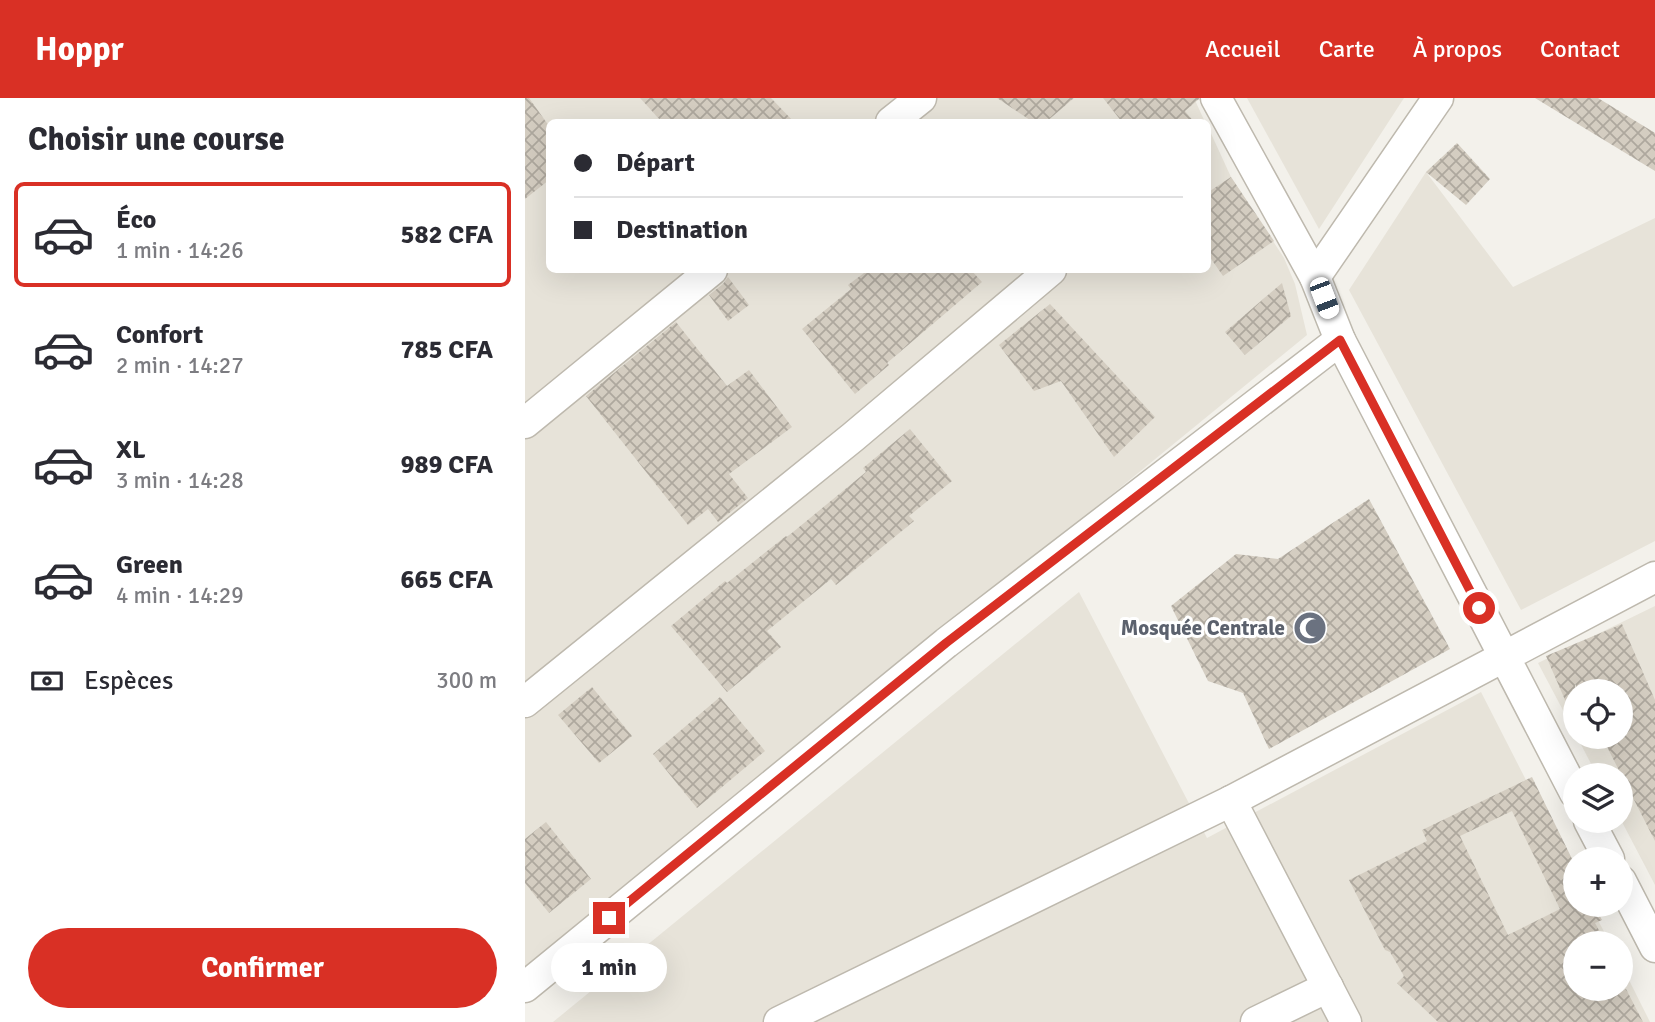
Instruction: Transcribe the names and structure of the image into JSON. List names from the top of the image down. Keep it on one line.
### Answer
{"places":{"mosque":["Mosquée Centrale"]},"page":{"header":"Hoppr","nav":["Accueil","Carte","À propos","Contact"],"heading":"Choisir une course","banner":["Départ","Destination"],"list":[{"name":"Éco","note":"1 min · 14:26","value":"582 CFA"},{"name":"Confort","note":"2 min · 14:27","value":"785 CFA"},{"name":"XL","note":"3 min · 14:28","value":"989 CFA"},{"name":"Green","note":"4 min · 14:29","value":"665 CFA"}],"pay":["Espèces","300 m"],"map_buttons":["+","−"],"buttons":"Confirmer","bubble":"1 min"}}
